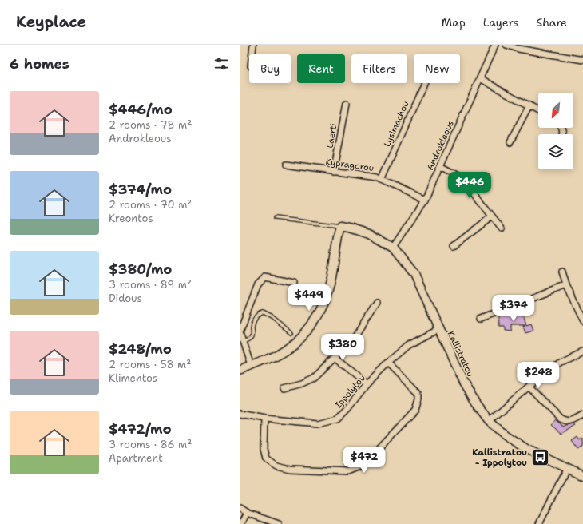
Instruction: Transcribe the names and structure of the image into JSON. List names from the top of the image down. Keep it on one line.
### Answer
{"streets":{"street":["Lysimachou","Laerti","Androkleous","Kypragorou","Kallistratou","Ippolytou"]},"crossings":[["Lysimachou","Kypragorou"],["Laerti","Kypragorou"],["Androkleous","Kypragorou"],["Androkleous","Kallistratou"],["Kallistratou","Ippolytou"]],"places":{"bus stop":["Kallistratou - Ippolytou"]},"north":"bottom left","page":{"header":"Keyplace","nav":["Map","Layers","Share"],"heading":"6 homes","chip":["Buy","Rent","Filters","New"],"list":[{"name":"$446/mo","note":"2 rooms · 78 m² · Androkleous"},{"name":"$374/mo","note":"2 rooms · 70 m² · Kreontos"},{"name":"$380/mo","note":"3 rooms · 89 m² · Didous"},{"name":"$248/mo","note":"2 rooms · 58 m² · Klimentos"},{"name":"$472/mo","note":"3 rooms · 86 m² · Apartment"}],"price":["$446","$449","$374","$380","$248","$472"]}}
